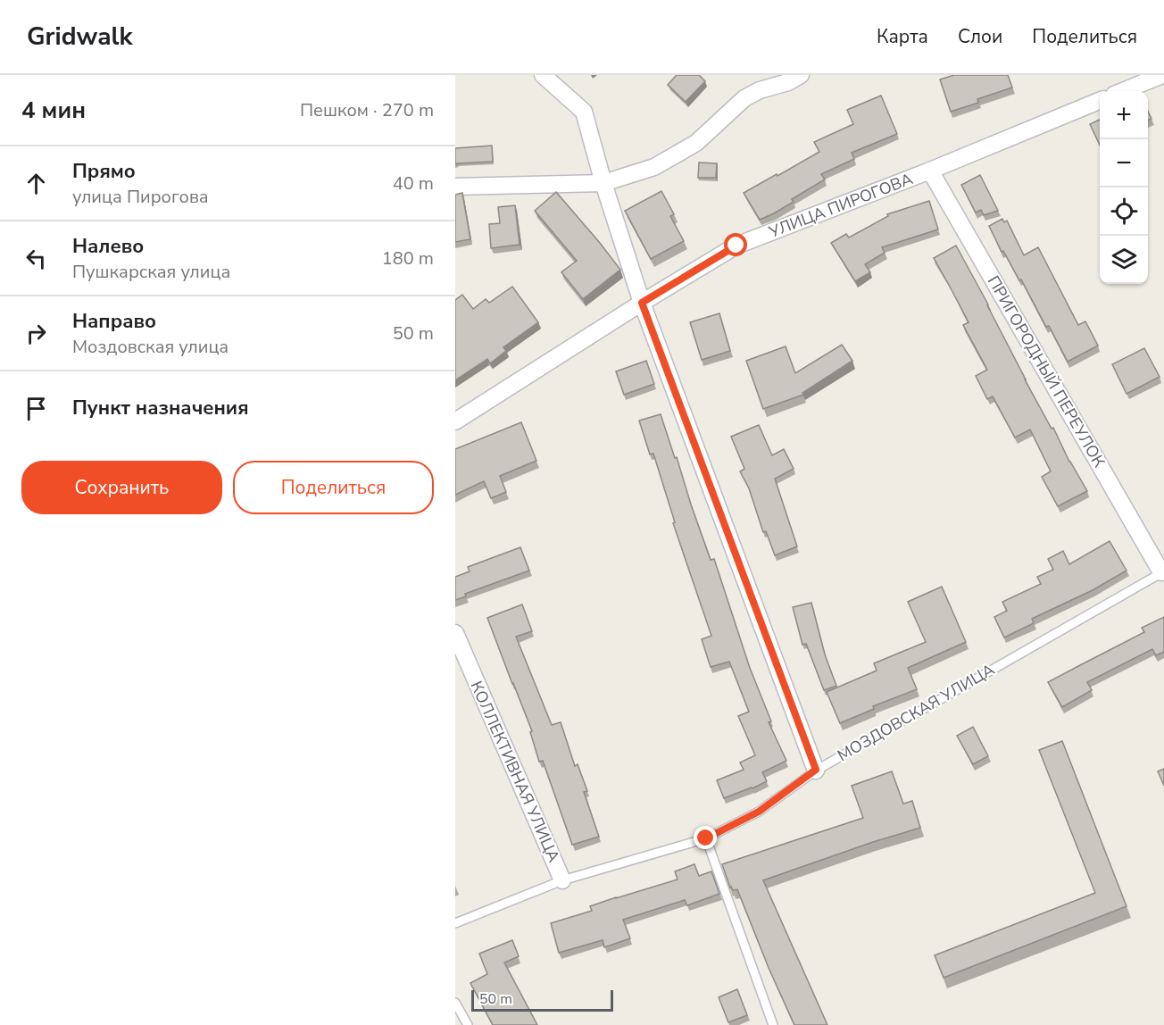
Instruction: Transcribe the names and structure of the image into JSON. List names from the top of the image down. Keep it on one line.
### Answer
{"streets":{"street":["УЛИЦА ПИРОГОВА","ПРИГОРОДНЫЙ ПЕРЕУЛОК","КОЛЛЕКТИВНАЯ УЛИЦА"],"lane":["МОЗДОВСКАЯ УЛИЦА"]},"crossings":[["УЛИЦА ПИРОГОВА","ПРИГОРОДНЫЙ ПЕРЕУЛОК"],["ПРИГОРОДНЫЙ ПЕРЕУЛОК","МОЗДОВСКАЯ УЛИЦА"],["МОЗДОВСКАЯ УЛИЦА","КОЛЛЕКТИВНАЯ УЛИЦА"]],"scale_bar":"50 m","page":{"header":"Gridwalk","nav":["Карта","Слои","Поделиться"],"heading":["4 мин","Пешком · 270 m"],"map_buttons":["+","−"],"list":[["Прямо","улица Пирогова","40 m"],["Налево","Пушкарская улица","180 m"],["Направо","Моздовская улица","50 m"],"Пункт назначения"],"buttons":["Сохранить","Поделиться"],"scale":"50 m"}}
